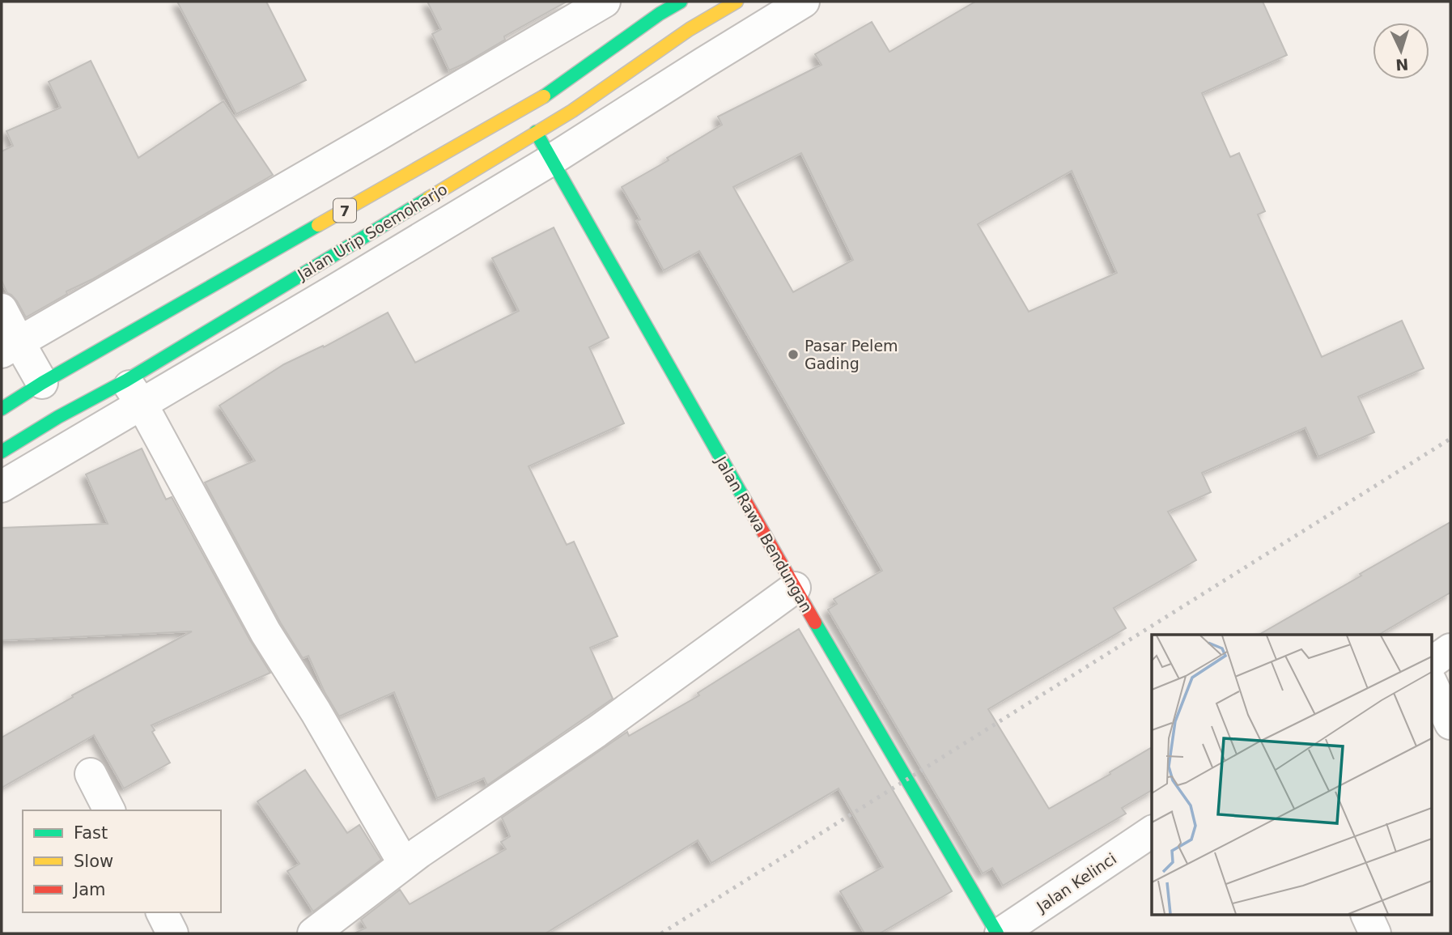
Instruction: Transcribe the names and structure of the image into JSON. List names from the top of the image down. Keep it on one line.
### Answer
{"streets":{"main road":["7","Jalan Urip Soemoharjo","Jalan Rawa Bendungan"],"street":["Jalan Kelinci"]},"crossings":[["Jalan Urip Soemoharjo","Jalan Rawa Bendungan"],["Jalan Rawa Bendungan","Jalan Kelinci"]],"places":["Pasar Pelem Gading"],"legend":["Fast","Slow","Jam"],"north":"bottom"}
